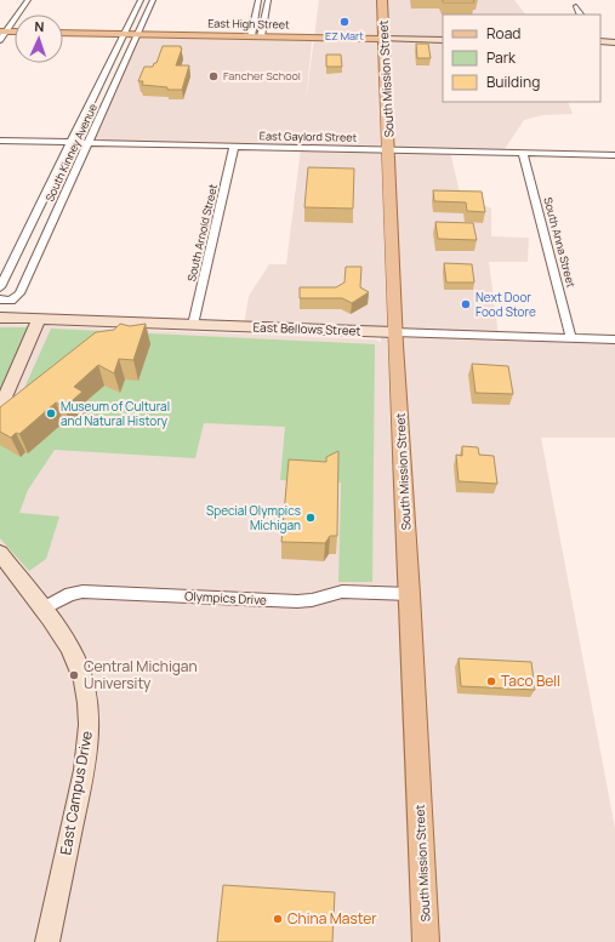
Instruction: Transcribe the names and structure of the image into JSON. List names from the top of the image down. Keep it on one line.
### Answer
{"streets":{"main road":["East High Street","South Mission Street"],"street":["East Gaylord Street","South Kinney Avenue","South Arnold Street","South Anna Street","East Bellows Street","Olympics Drive","East Campus Drive"]},"crossings":[["East High Street","South Mission Street"],["East High Street","South Kinney Avenue"],["South Mission Street","East Gaylord Street"],["South Mission Street","East Bellows Street"],["South Mission Street","Olympics Drive"],["East Gaylord Street","South Kinney Avenue"],["East Gaylord Street","South Arnold Street"],["East Gaylord Street","South Anna Street"],["South Arnold Street","East Bellows Street"],["South Anna Street","East Bellows Street"],["Olympics Drive","East Campus Drive"]],"places":["EZ Mart","Fancher School","Next Door Food Store","Museum of Cultural and Natural History","Special Olympics Michigan","Central Michigan University","Taco Bell","China Master"],"legend":["Road","Park","Building"],"north":"top"}
